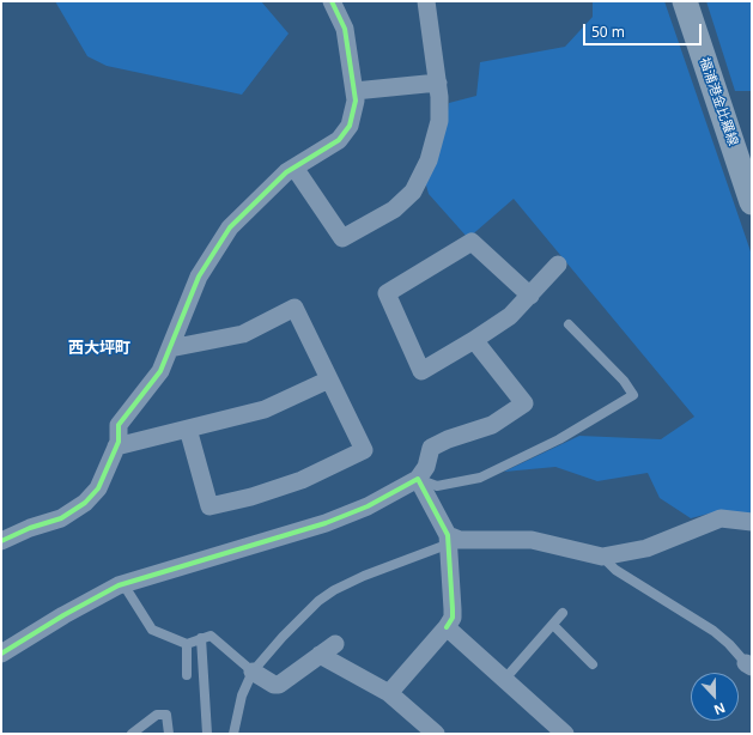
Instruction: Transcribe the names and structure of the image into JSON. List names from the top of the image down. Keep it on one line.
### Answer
{"streets":{"main road":["福浦港金比羅線"]},"districts":["西大坪町"],"scale_bar":"50 m","north":"bottom"}
